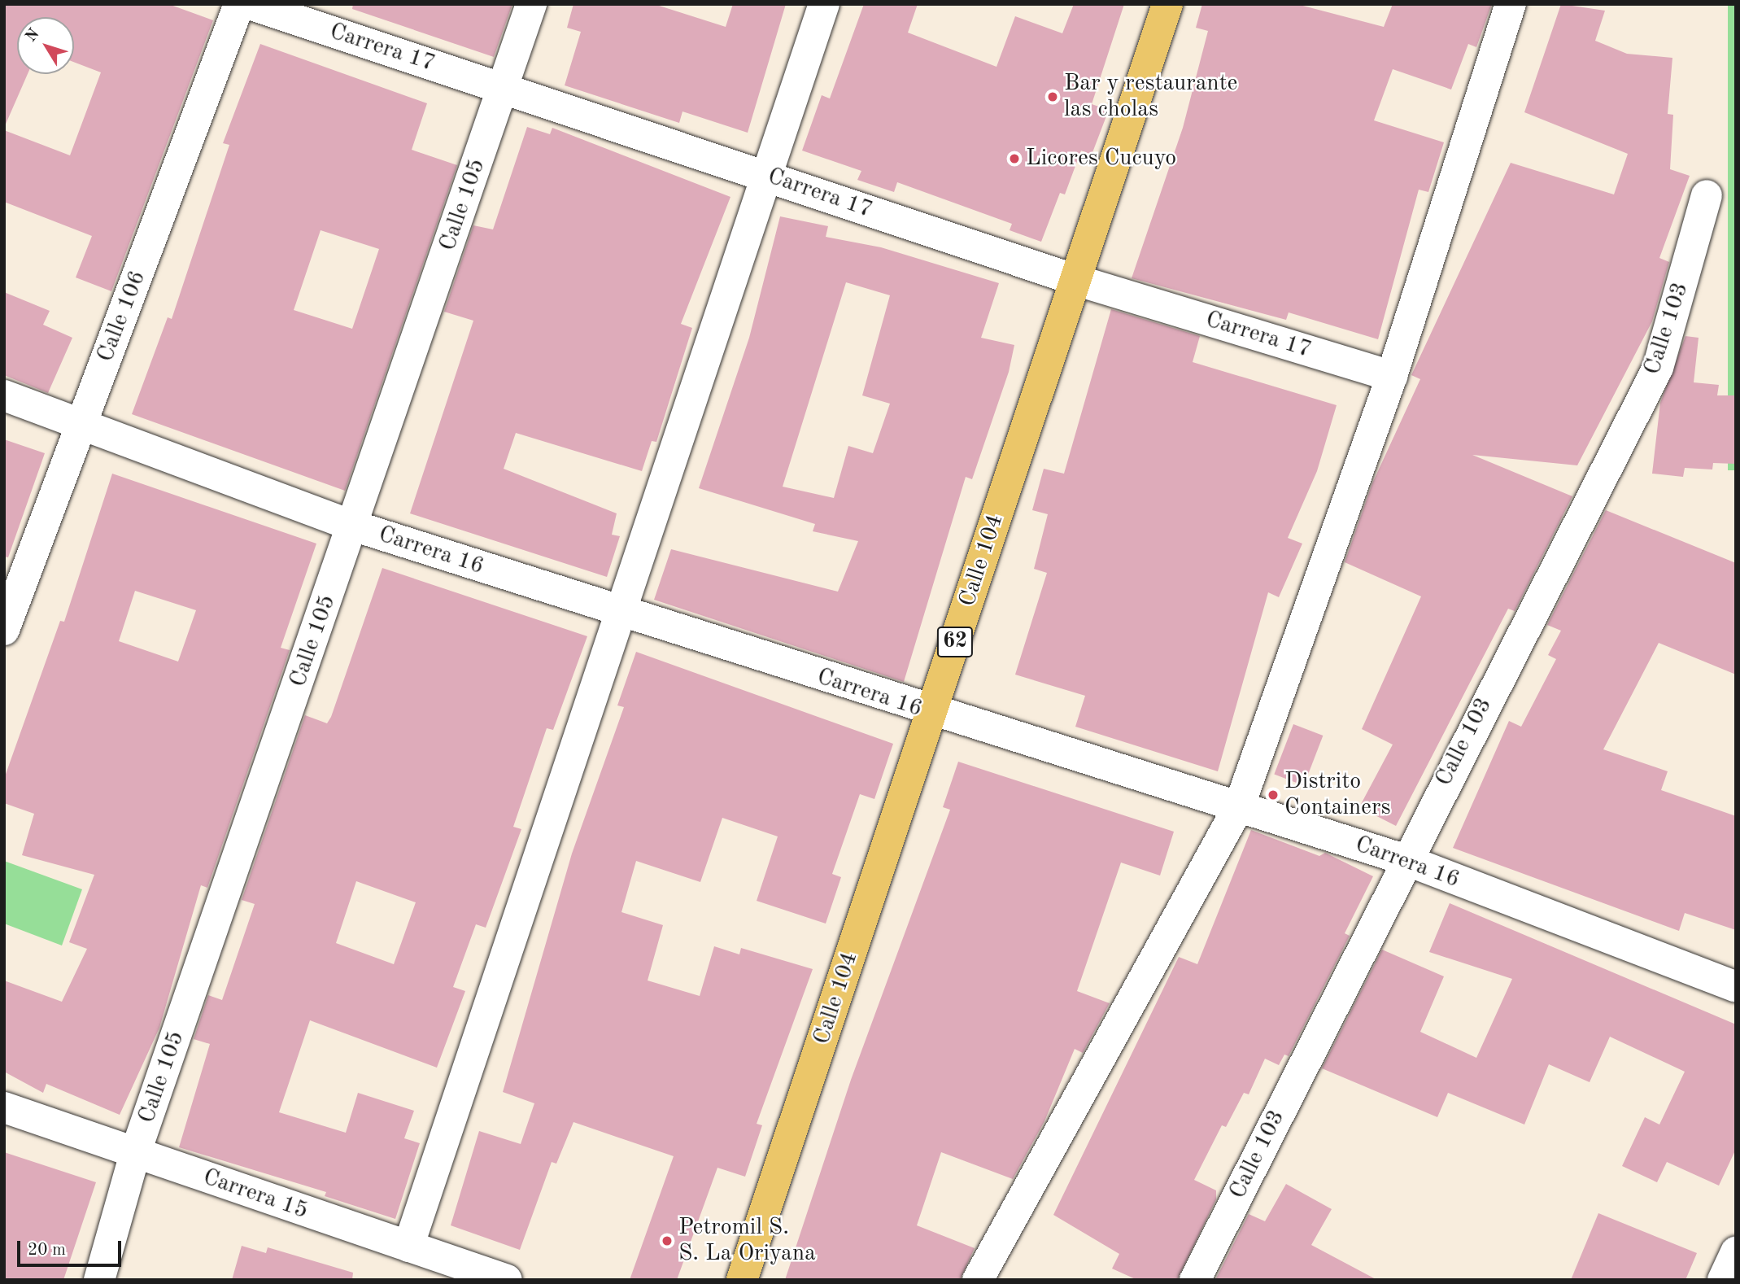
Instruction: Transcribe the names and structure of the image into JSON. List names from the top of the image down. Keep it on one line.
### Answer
{"streets":{"main road":["Calle 104","62"],"street":["Carrera 17","Calle 105","Calle 106","Calle 103","Carrera 16","Carrera 15"]},"crossings":[["Carrera 17","Calle 105"],["Carrera 17","Calle 104"],["Calle 105","Carrera 16"],["Calle 105","Carrera 15"],["Calle 106","Carrera 16"],["Calle 103","Carrera 16"],["Carrera 16","Calle 104"]],"places":["Bar y restaurante las cholas","Licores Cucuyo","Distrito Containers","Petromil S. S. La Oriyana"],"scale_bar":"20 m","north":"top left"}
